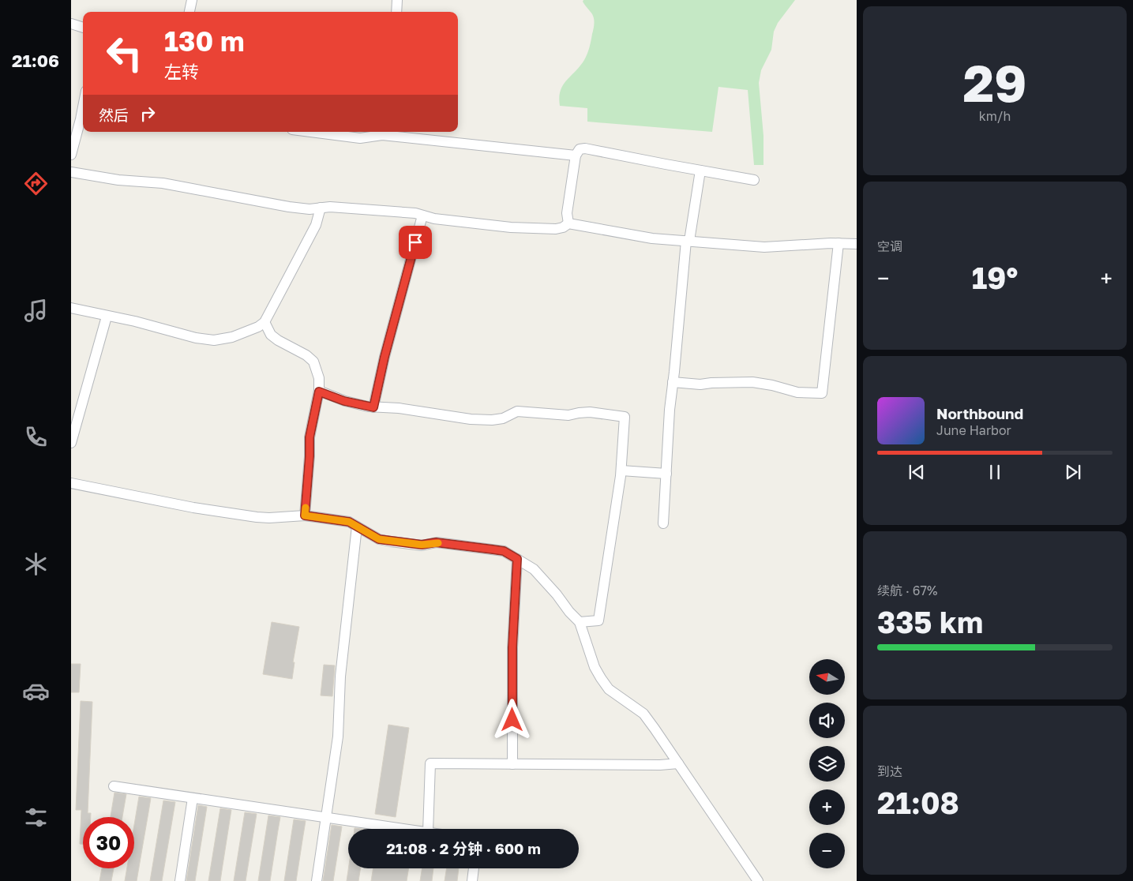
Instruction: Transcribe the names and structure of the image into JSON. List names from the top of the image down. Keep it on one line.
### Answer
{"north":"left","page":{"tabs":"21:06","tile":[["29","km/h"],"空调",["续航 · 67%","335 km"],["到达","21:08"]],"turn":["130 m","左转"],"then":"然后","heat":["−","19°","+"],"song":["Northbound","June Harbor"],"map_buttons":["+","−"],"limit":"30","trip":"21:08 · 2 分钟 · 600 m"}}
